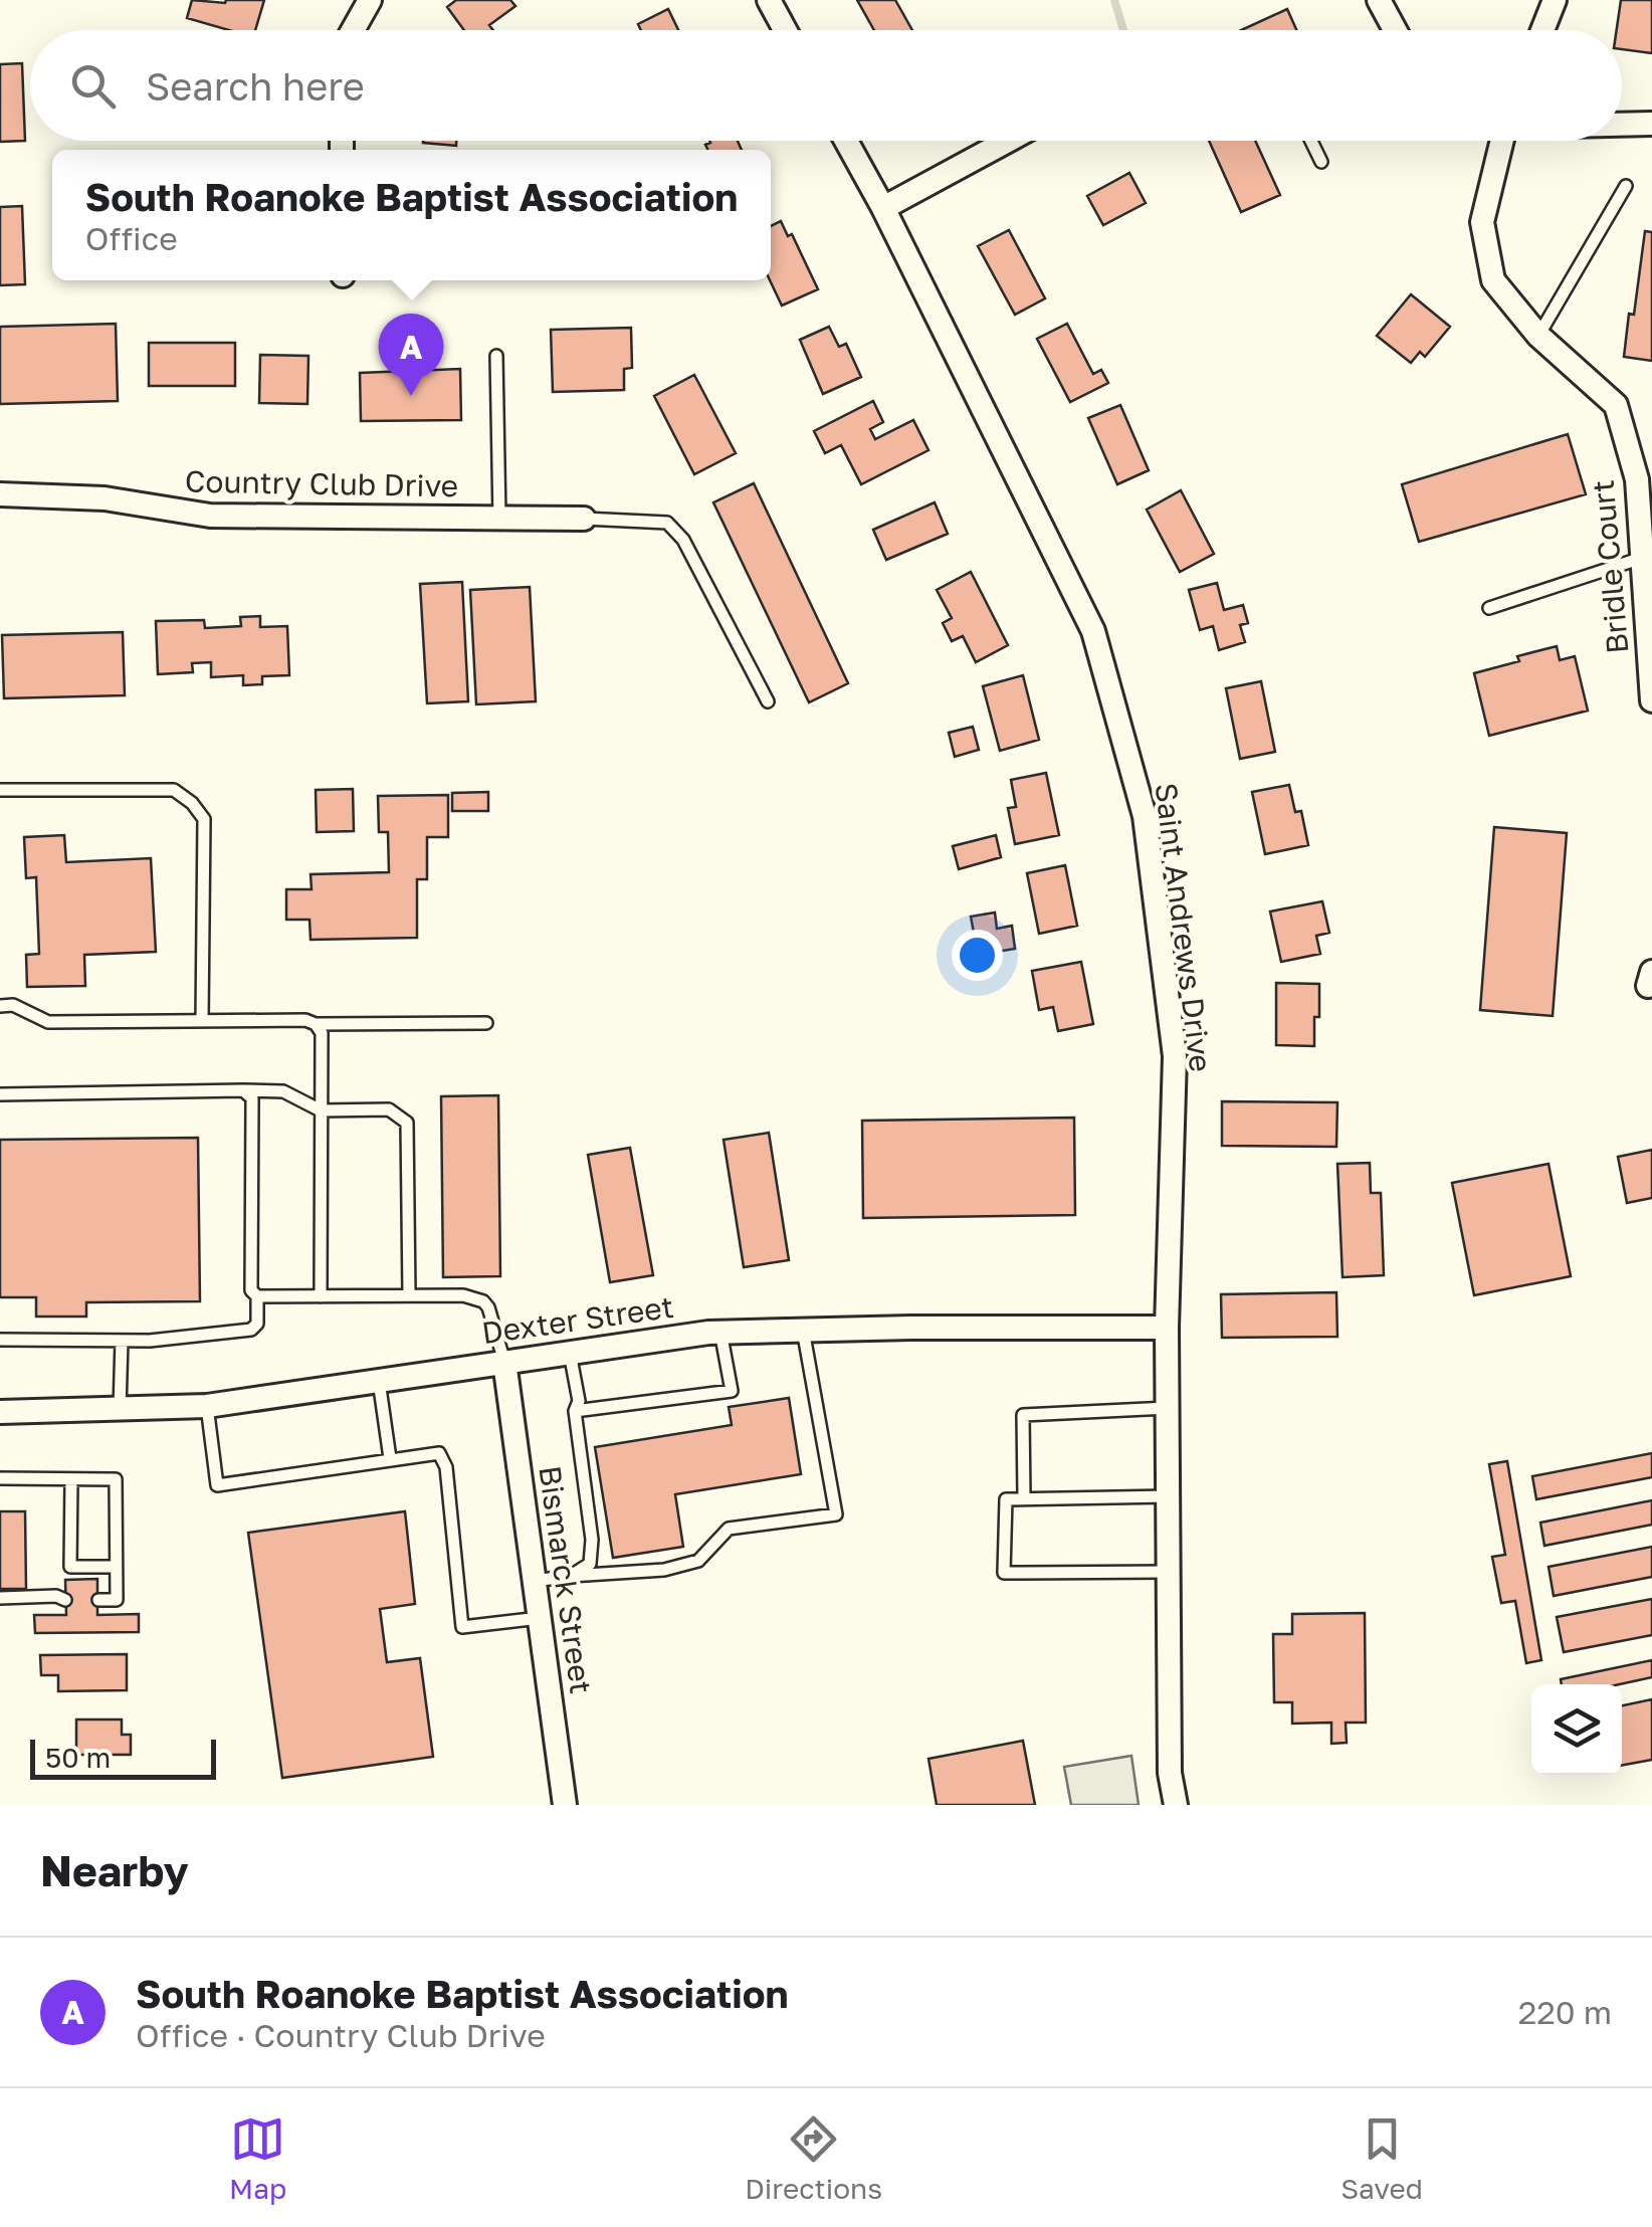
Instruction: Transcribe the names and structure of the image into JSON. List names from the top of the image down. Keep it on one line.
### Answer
{"streets":{"street":["Country Club Drive","Bridle Court","Saint Andrews Drive","Dexter Street","Bismarck Street"]},"crossings":[["Saint Andrews Drive","Dexter Street"],["Dexter Street","Bismarck Street"]],"scale_bar":"50 m","page":{"search":"Search here","popup":["South Roanoke Baptist Association","Office"],"pins":"A","scale":"50 m","heading":"Nearby","list":[{"mark":"A","name":"South Roanoke Baptist Association","note":"Office · Country Club Drive","value":"220 m"}],"nav":["Map","Directions","Saved"]}}
